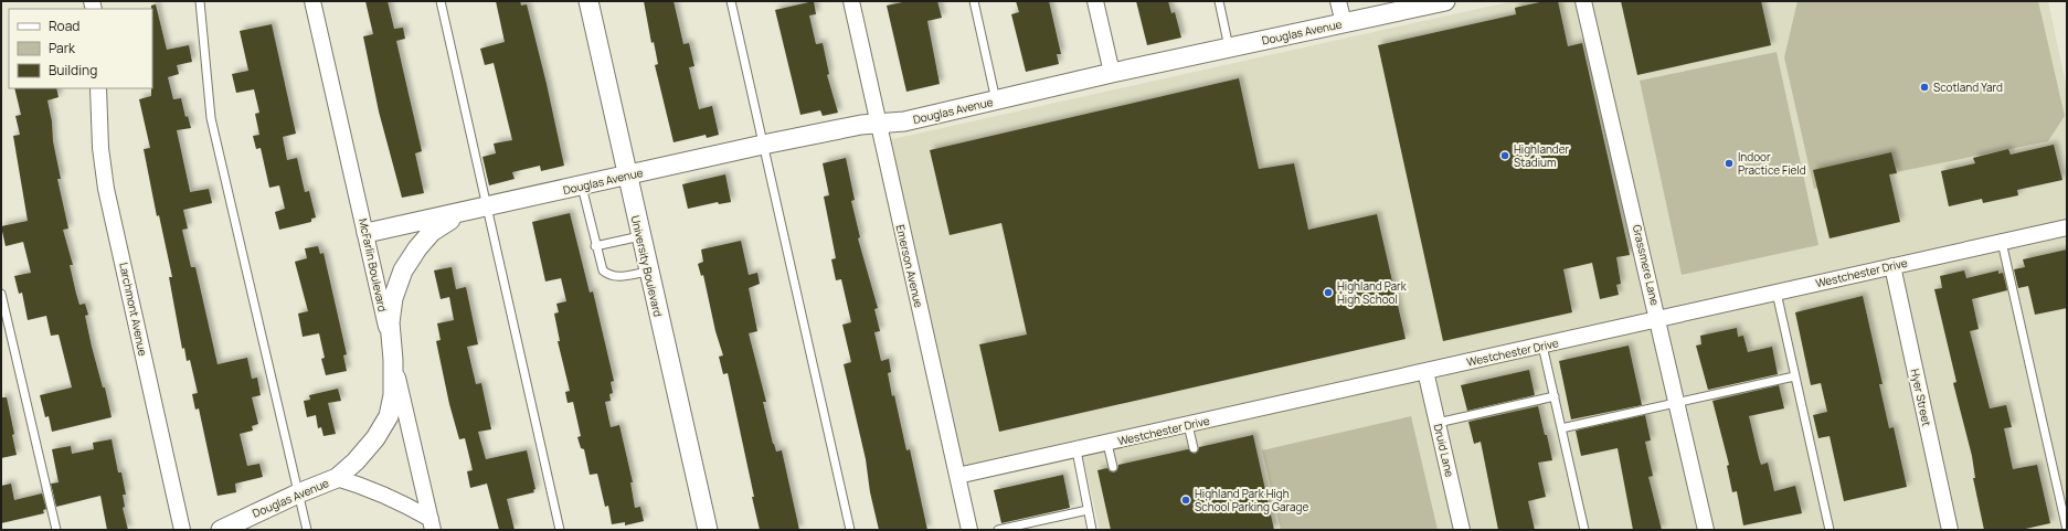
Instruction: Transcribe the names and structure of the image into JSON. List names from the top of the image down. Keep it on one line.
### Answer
{"streets":{"street":["Douglas Avenue","McFarlin Boulevard","Grassmere Lane","University Boulevard","Emerson Avenue","Westchester Drive","Larchmont Avenue","Hyer Street","Druid Lane"]},"crossings":[["Douglas Avenue","McFarlin Boulevard"],["Douglas Avenue","University Boulevard"],["Douglas Avenue","Emerson Avenue"],["Grassmere Lane","Westchester Drive"],["Emerson Avenue","Westchester Drive"],["Westchester Drive","Hyer Street"],["Westchester Drive","Druid Lane"]],"places":["Scotland Yard","Highlander Stadium","Indoor Practice Field","Highland Park High School","Highland Park High School Parking Garage"],"legend":["Road","Park","Building"]}
